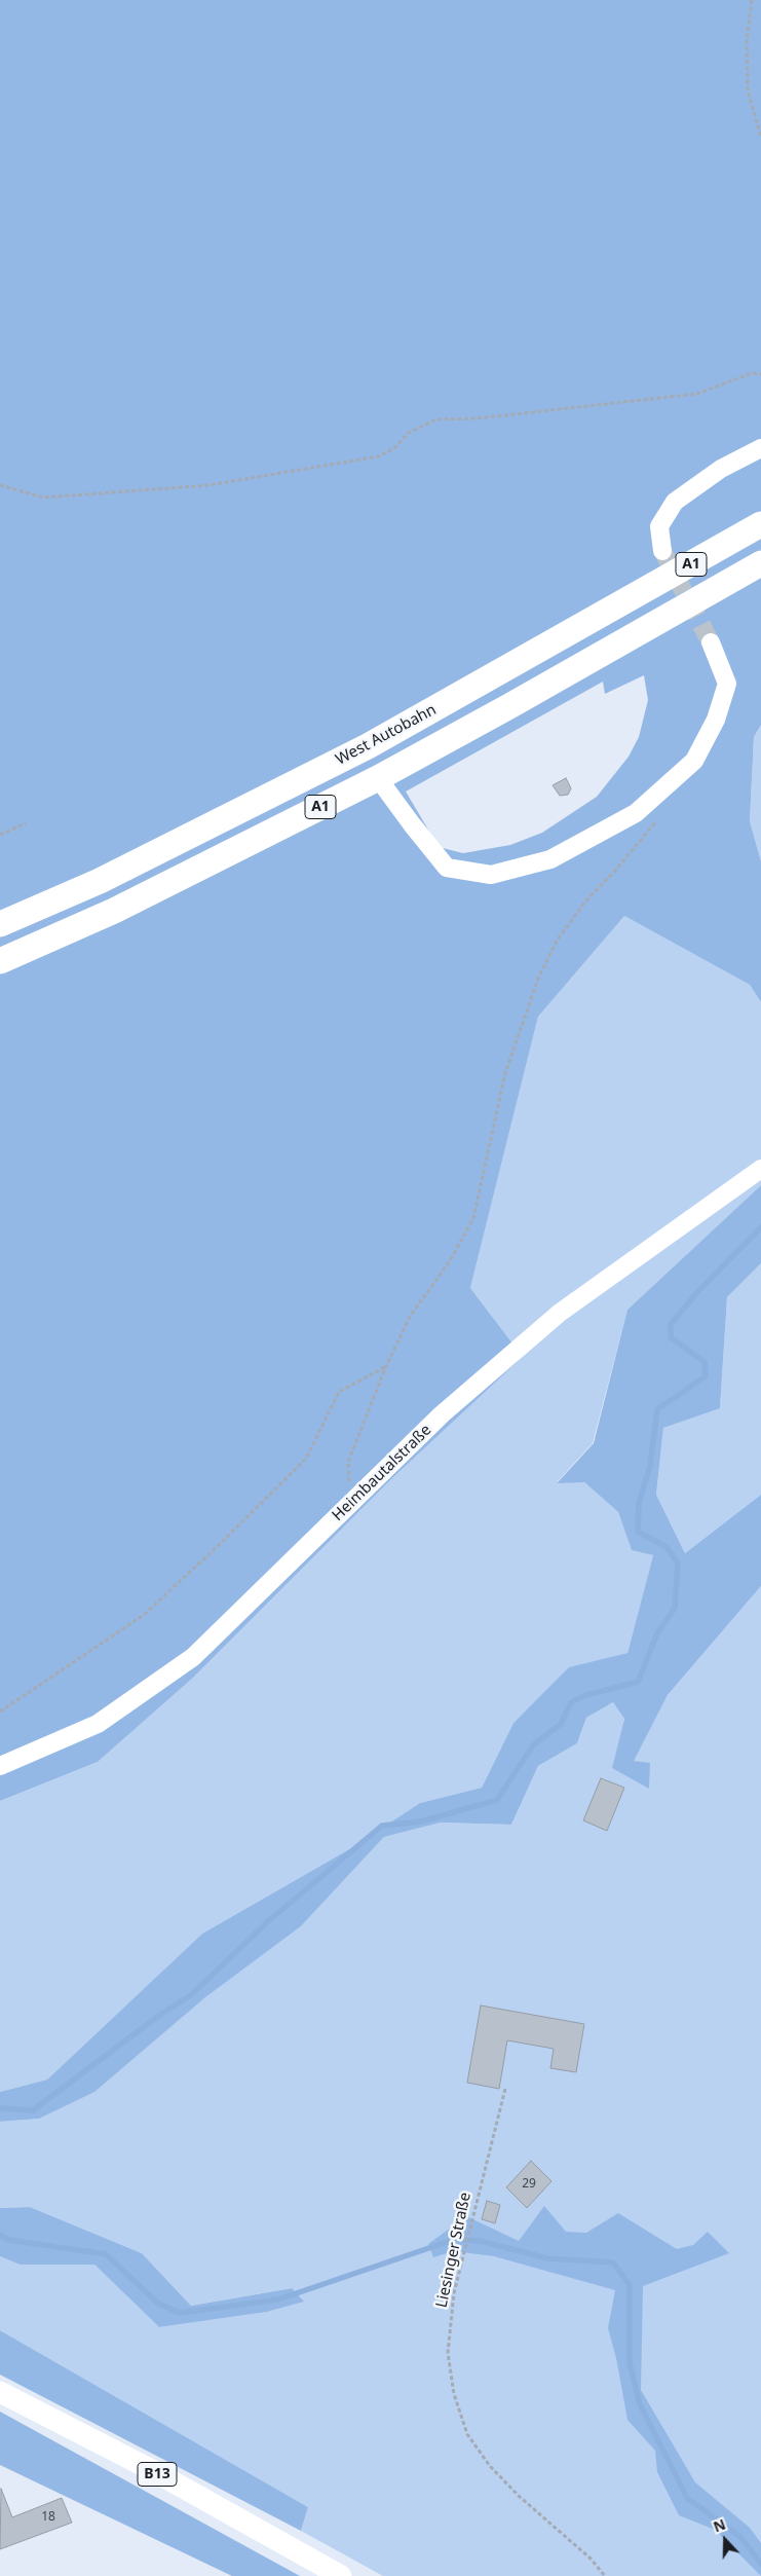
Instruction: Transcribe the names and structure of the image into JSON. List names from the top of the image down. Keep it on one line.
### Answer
{"streets":{"highway":["A1","West Autobahn"],"main road":["B13"],"street":["Heimbautalstraße"],"path":["Liesinger Straße"]},"house_numbers":["29","18"],"north":"top"}
